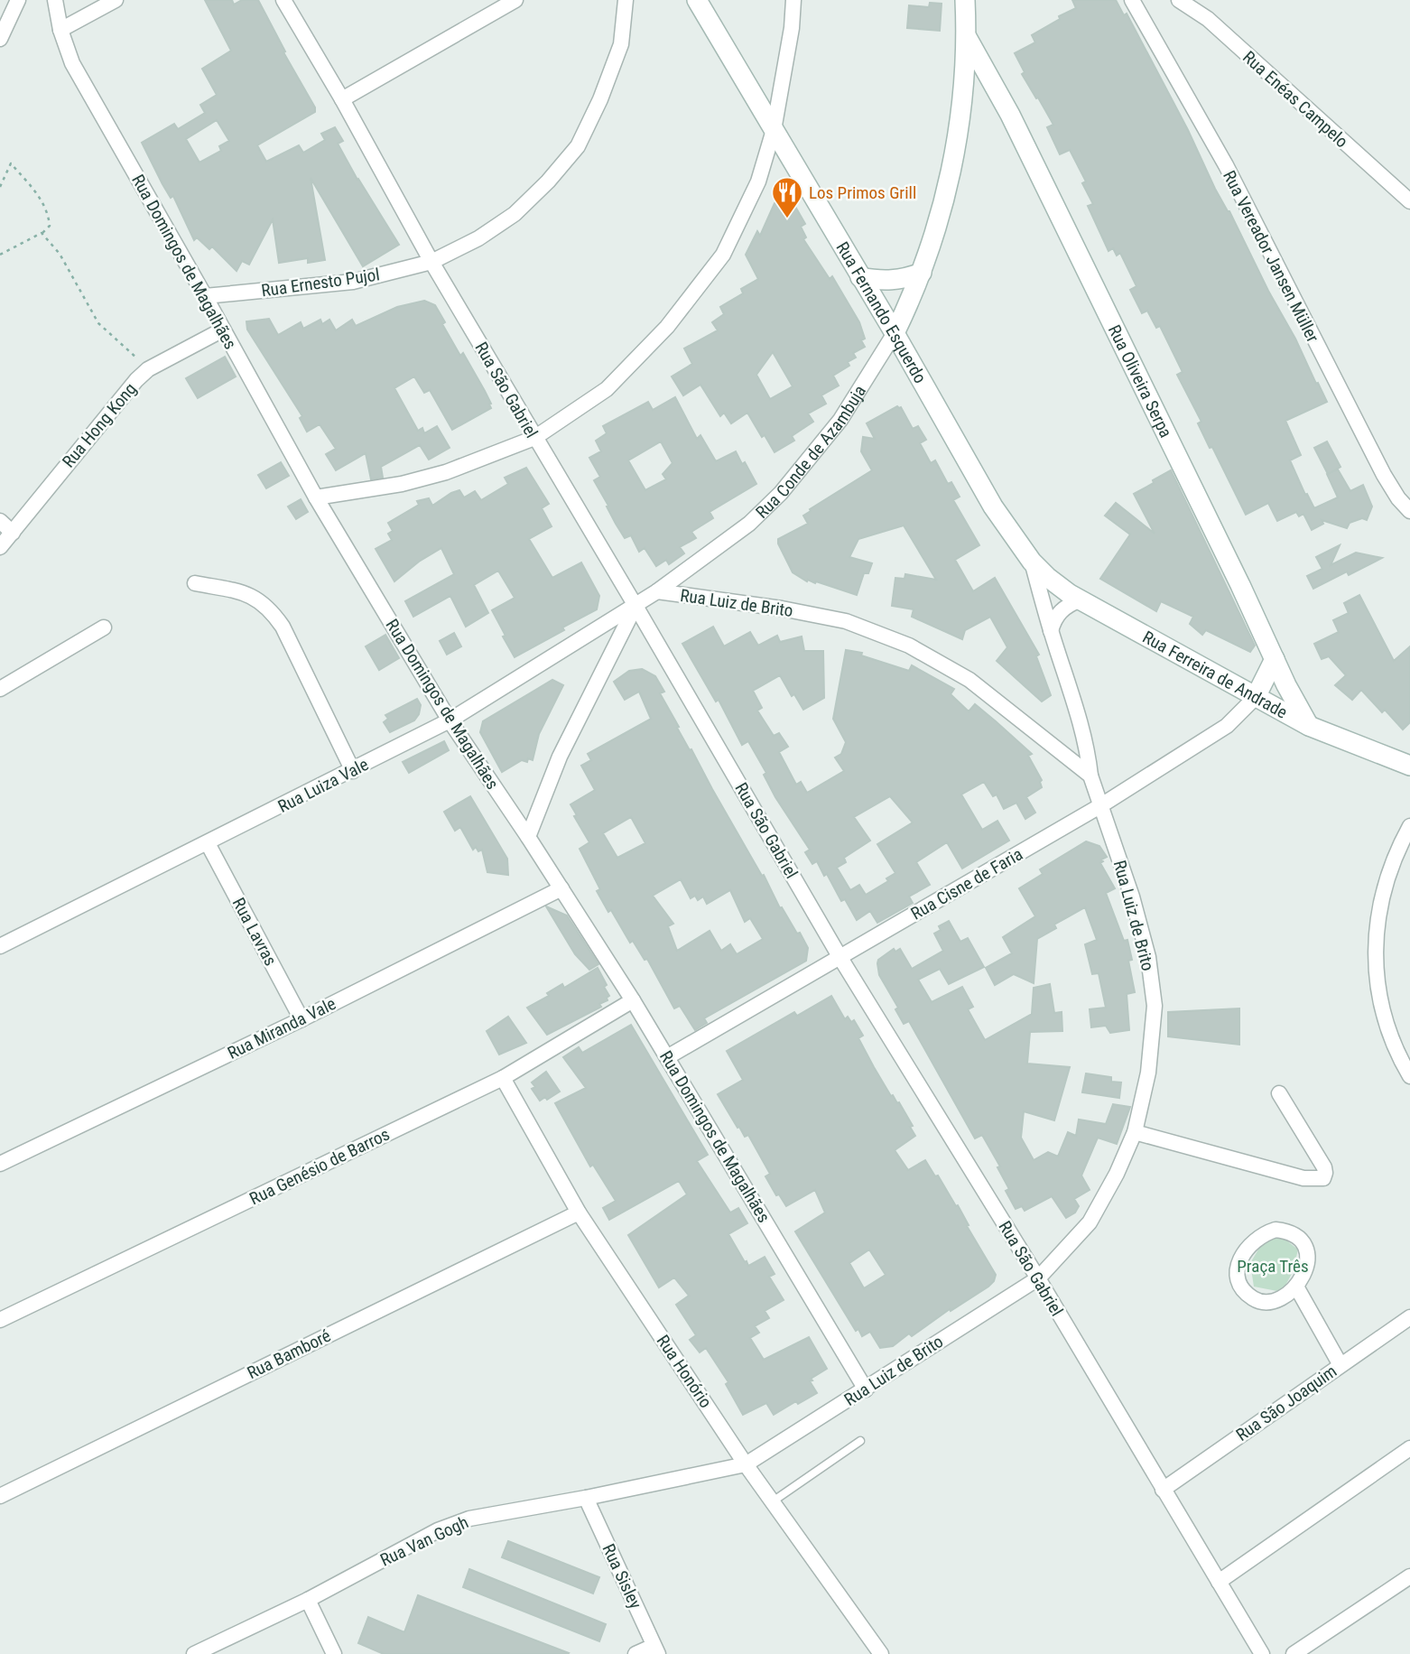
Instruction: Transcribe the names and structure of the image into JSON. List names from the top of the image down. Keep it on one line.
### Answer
{"streets":{"street":["Rua Enéas Campelo","Rua Vereador Jansen Müller","Rua Domingos de Magalhães","Rua Ernesto Pujol","Rua Fernando Esquerdo","Rua Oliveira Serpa","Rua São Gabriel","Rua Hong Kong","Rua Conde de Azambuja","Rua Luiz de Brito","Rua Ferreira de Andrade","Rua Luiza Vale","Rua Cisne de Faria","Rua Lavras","Rua Miranda Vale","Rua Genésio de Barros","Rua Bamboré","Rua Honório","Rua São Joaquim","Rua Van Gogh","Rua Sisley"]},"crossings":[["Rua Domingos de Magalhães","Rua Ernesto Pujol"],["Rua Domingos de Magalhães","Rua Hong Kong"],["Rua Domingos de Magalhães","Rua Conde de Azambuja"],["Rua Domingos de Magalhães","Rua Luiz de Brito"],["Rua Domingos de Magalhães","Rua Luiza Vale"],["Rua Domingos de Magalhães","Rua Cisne de Faria"],["Rua Domingos de Magalhães","Rua Miranda Vale"],["Rua Domingos de Magalhães","Rua Genésio de Barros"],["Rua Ernesto Pujol","Rua São Gabriel"],["Rua Fernando Esquerdo","Rua Conde de Azambuja"],["Rua Fernando Esquerdo","Rua Luiz de Brito"],["Rua Fernando Esquerdo","Rua Ferreira de Andrade"],["Rua Oliveira Serpa","Rua Conde de Azambuja"],["Rua Oliveira Serpa","Rua Ferreira de Andrade"],["Rua São Gabriel","Rua Conde de Azambuja"],["Rua São Gabriel","Rua Luiz de Brito"],["Rua São Gabriel","Rua Luiza Vale"],["Rua São Gabriel","Rua Cisne de Faria"],["Rua São Gabriel","Rua São Joaquim"],["Rua Conde de Azambuja","Rua Luiz de Brito"],["Rua Conde de Azambuja","Rua Luiza Vale"],["Rua Luiz de Brito","Rua Cisne de Faria"],["Rua Luiz de Brito","Rua Honório"],["Rua Luiz de Brito","Rua Van Gogh"],["Rua Ferreira de Andrade","Rua Cisne de Faria"],["Rua Luiza Vale","Rua Lavras"],["Rua Lavras","Rua Miranda Vale"],["Rua Genésio de Barros","Rua Honório"],["Rua Bamboré","Rua Honório"],["Rua Honório","Rua Van Gogh"],["Rua Van Gogh","Rua Sisley"]],"parks":["Praça Três"],"places":{"restaurant":["Los Primos Grill"]}}
